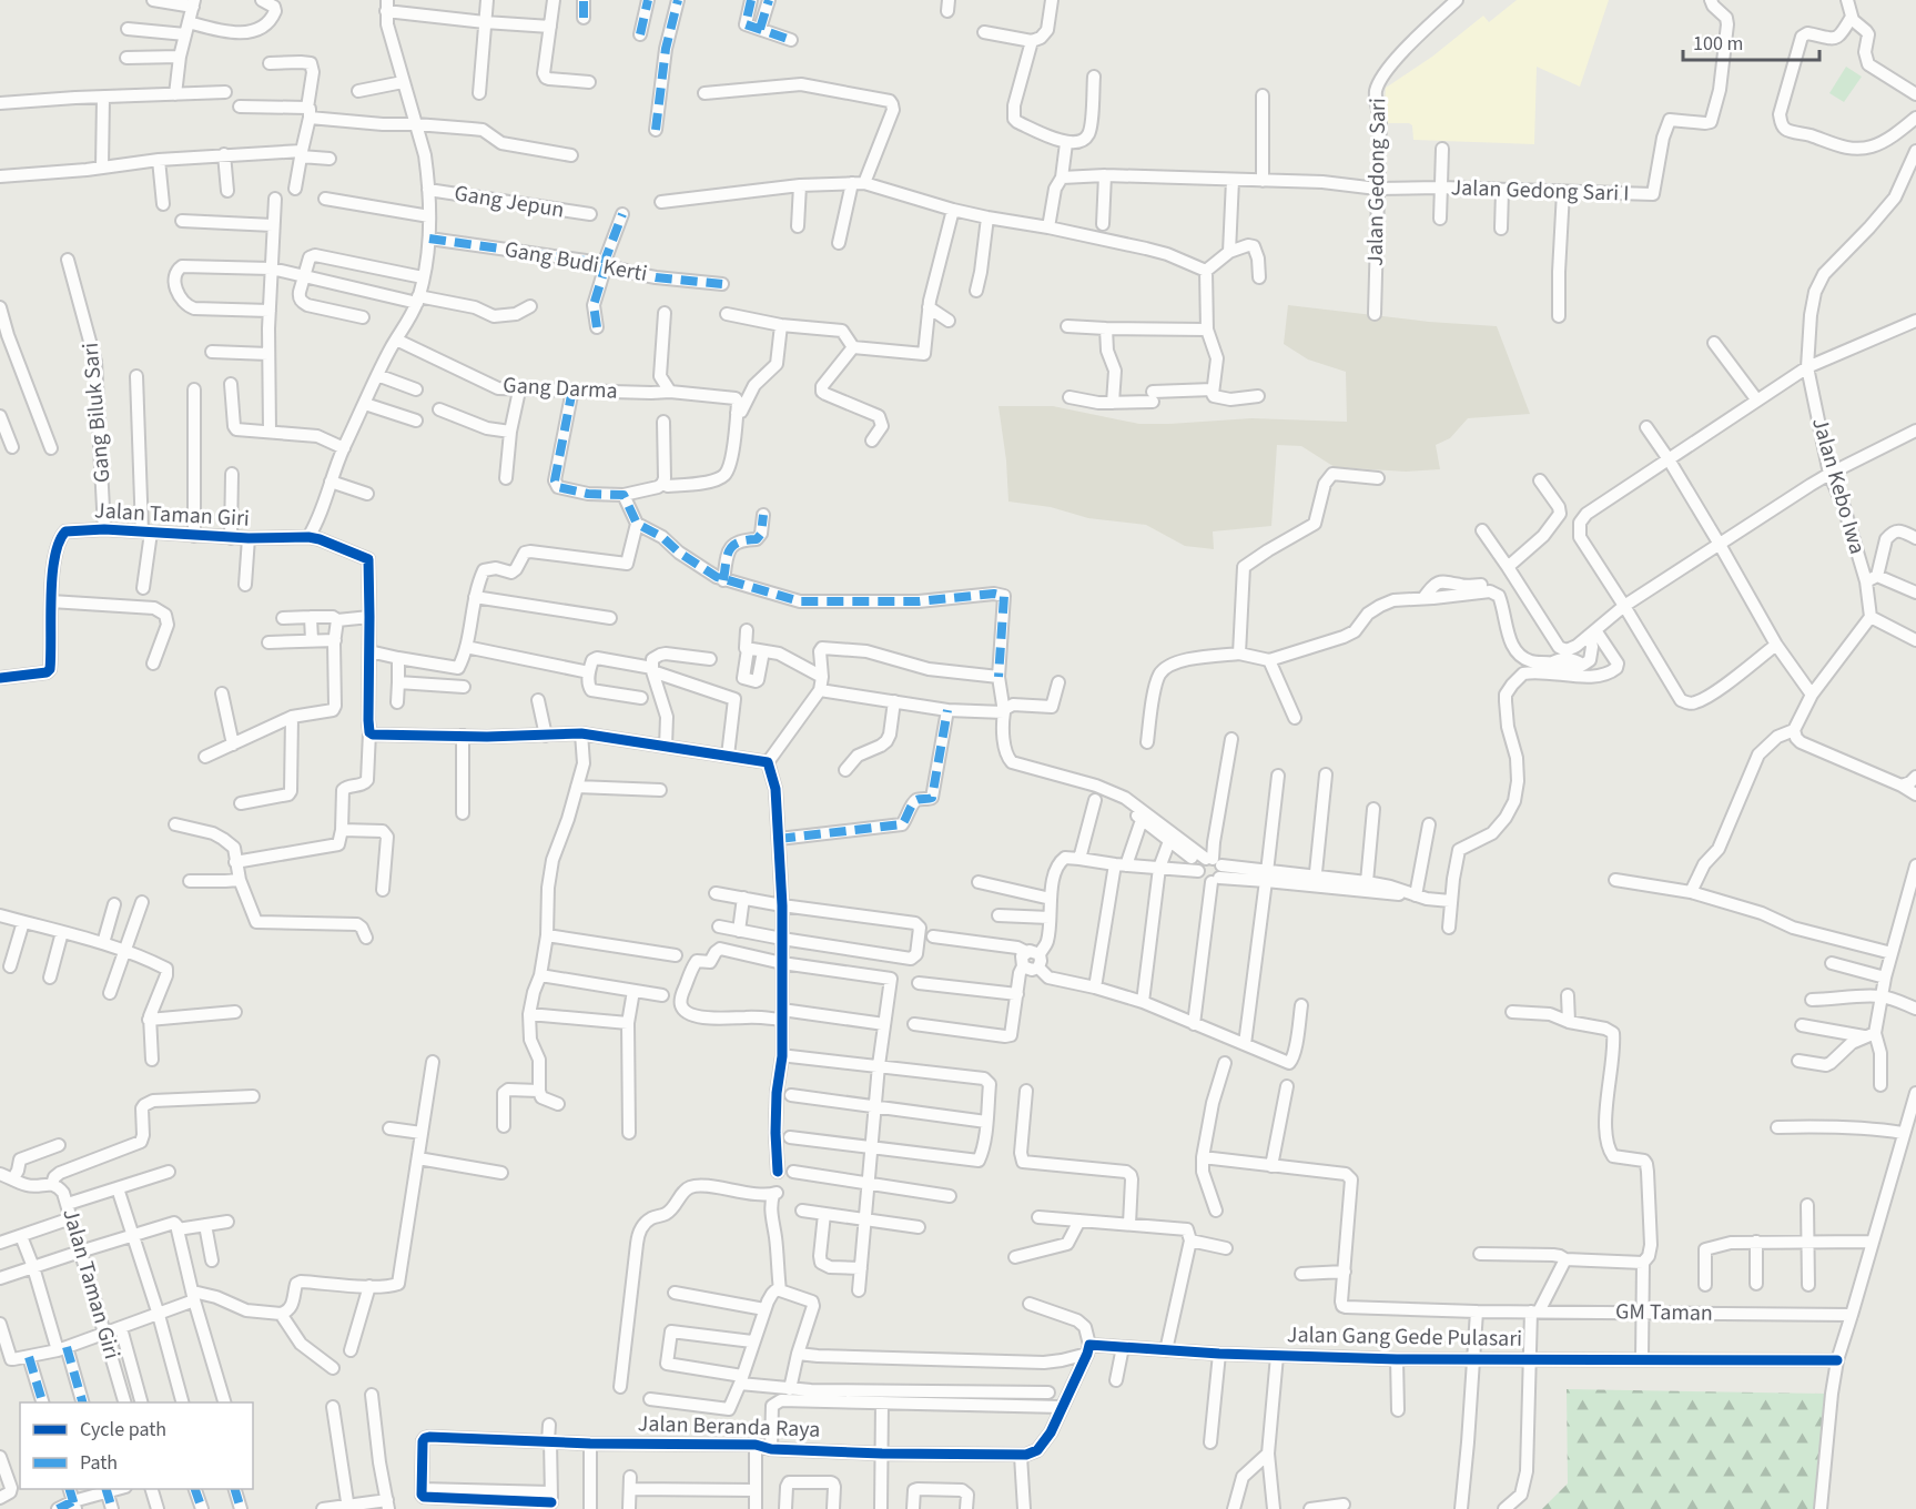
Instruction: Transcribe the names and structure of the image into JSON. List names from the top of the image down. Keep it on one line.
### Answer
{"streets":{"street":["Jalan Gedong Sari","Jalan Gedong Sari I","Gang Jepun","Gang Budi Kerti","Gang Darma","Gang Biluk Sari","Jalan Kebo Iwa","Jalan Taman Giri","GM Taman","Jalan Gang Gede Pulasari","Jalan Beranda Raya"]},"crossings":[["Jalan Gedong Sari","Jalan Gedong Sari I"],["Gang Biluk Sari","Jalan Taman Giri"]],"legend":["Cycle path","Path"],"scale_bar":"100 m"}
